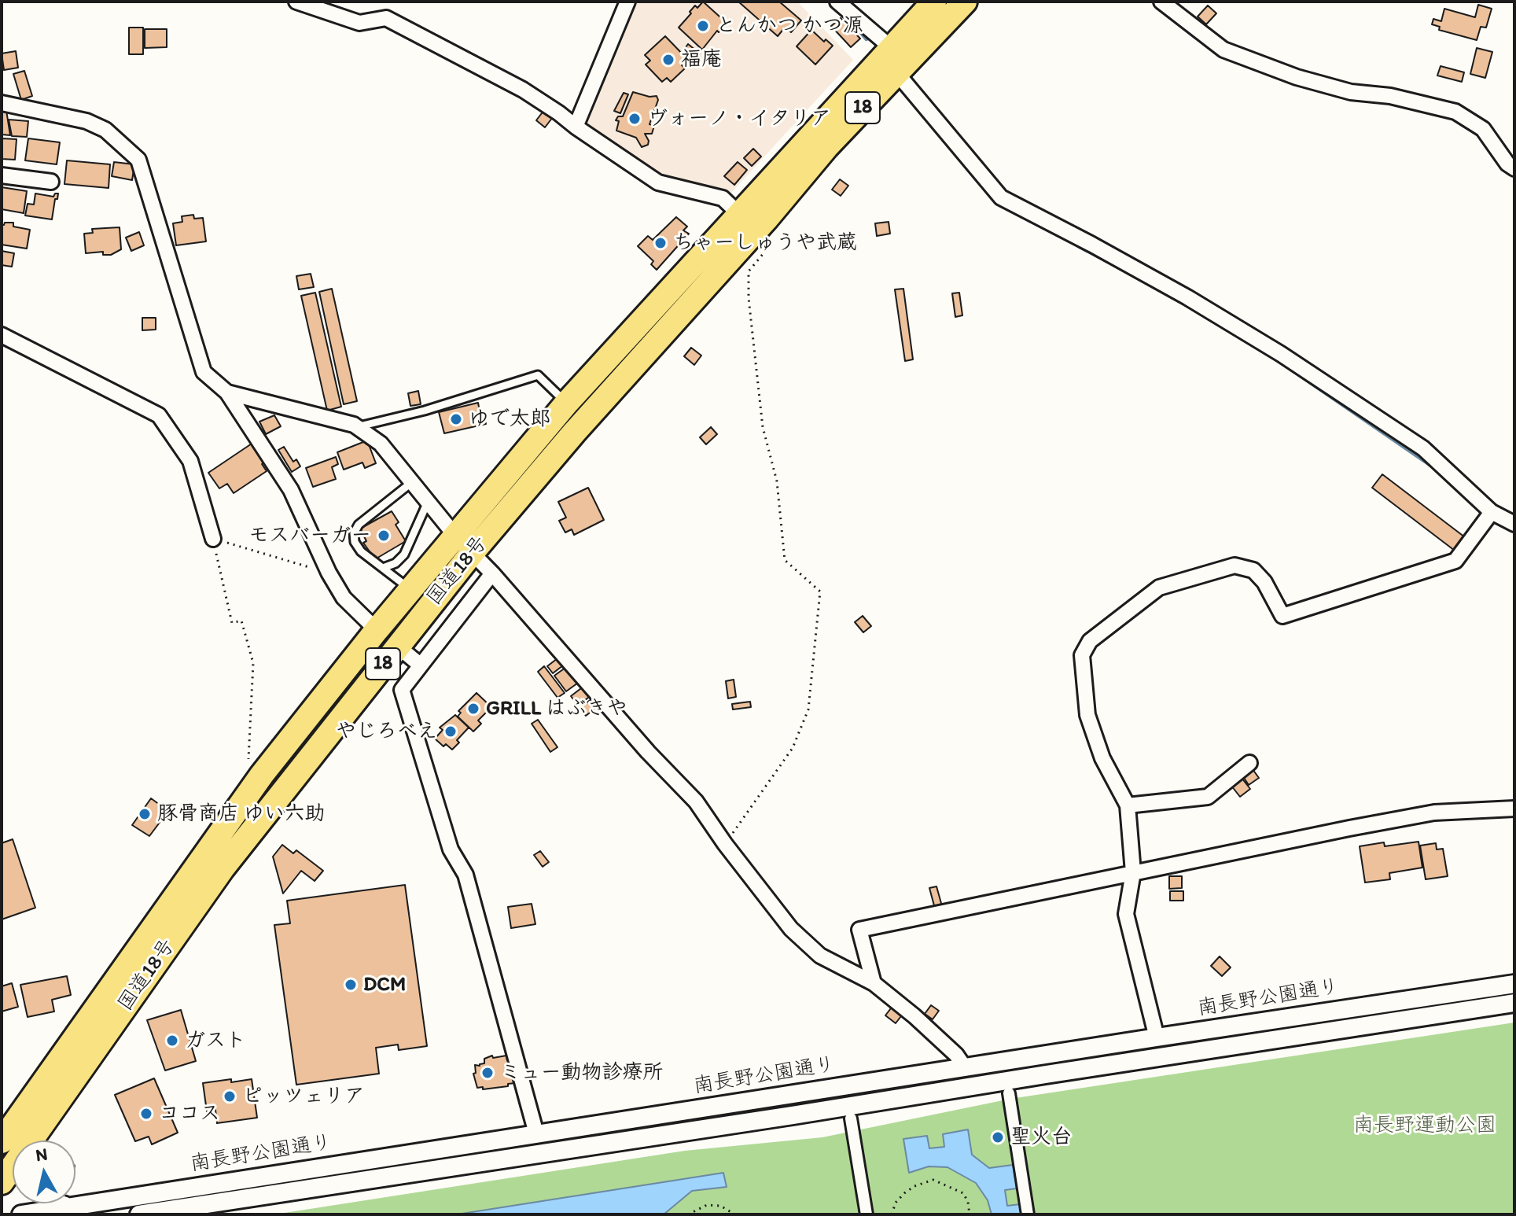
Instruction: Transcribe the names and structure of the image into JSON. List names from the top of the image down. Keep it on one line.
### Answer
{"streets":{"highway":["18","国道18号"],"street":["南長野公園通り"]},"parks":["南長野運動公園"],"places":["とんかつ かつ源","福庵","ヴォーノ・イタリア","ちゃーしゅうや武蔵","ゆで太郎","モスバーガー","GRILL はぶきや","やじろべえ","豚骨商店 ゆい六助","DCM","ガスト","ミュー動物診療所","ピッツェリア","ココス","聖火台"],"north":"top"}
